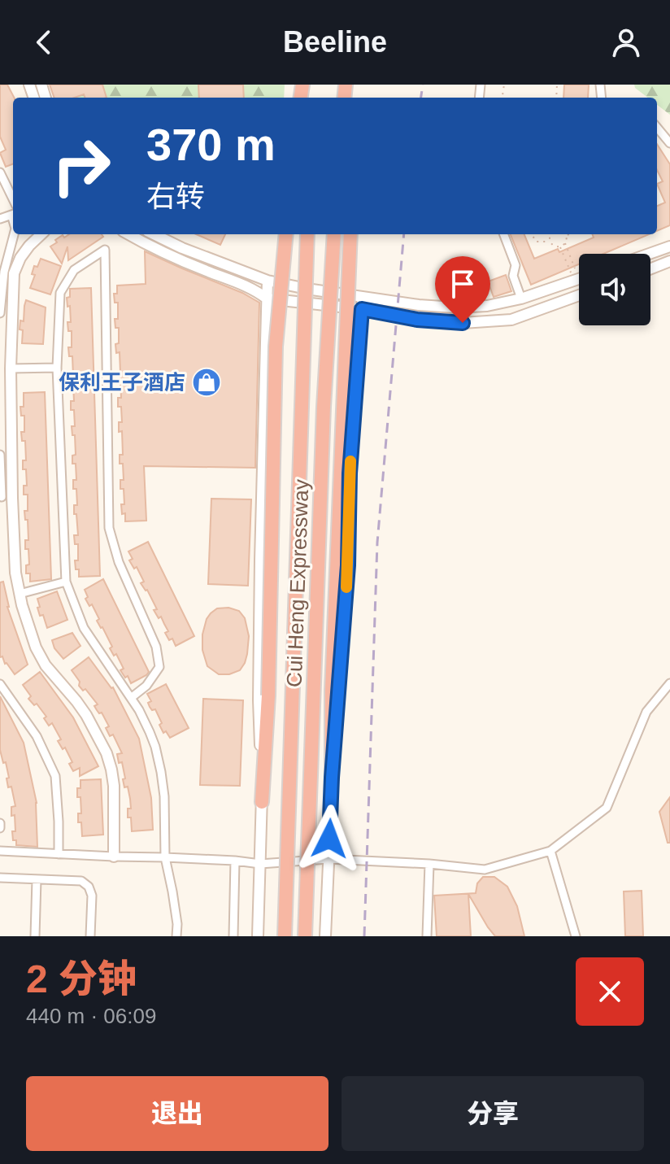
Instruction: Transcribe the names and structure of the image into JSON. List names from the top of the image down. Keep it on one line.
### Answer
{"streets":{"highway":["Cui Heng Expressway"]},"places":{"shop":["保利王子酒店"]},"page":{"header":"Beeline","turn":["370 m","右转"],"heading":["2 分钟","440 m · 06:09"],"buttons":["退出","分享"]}}
